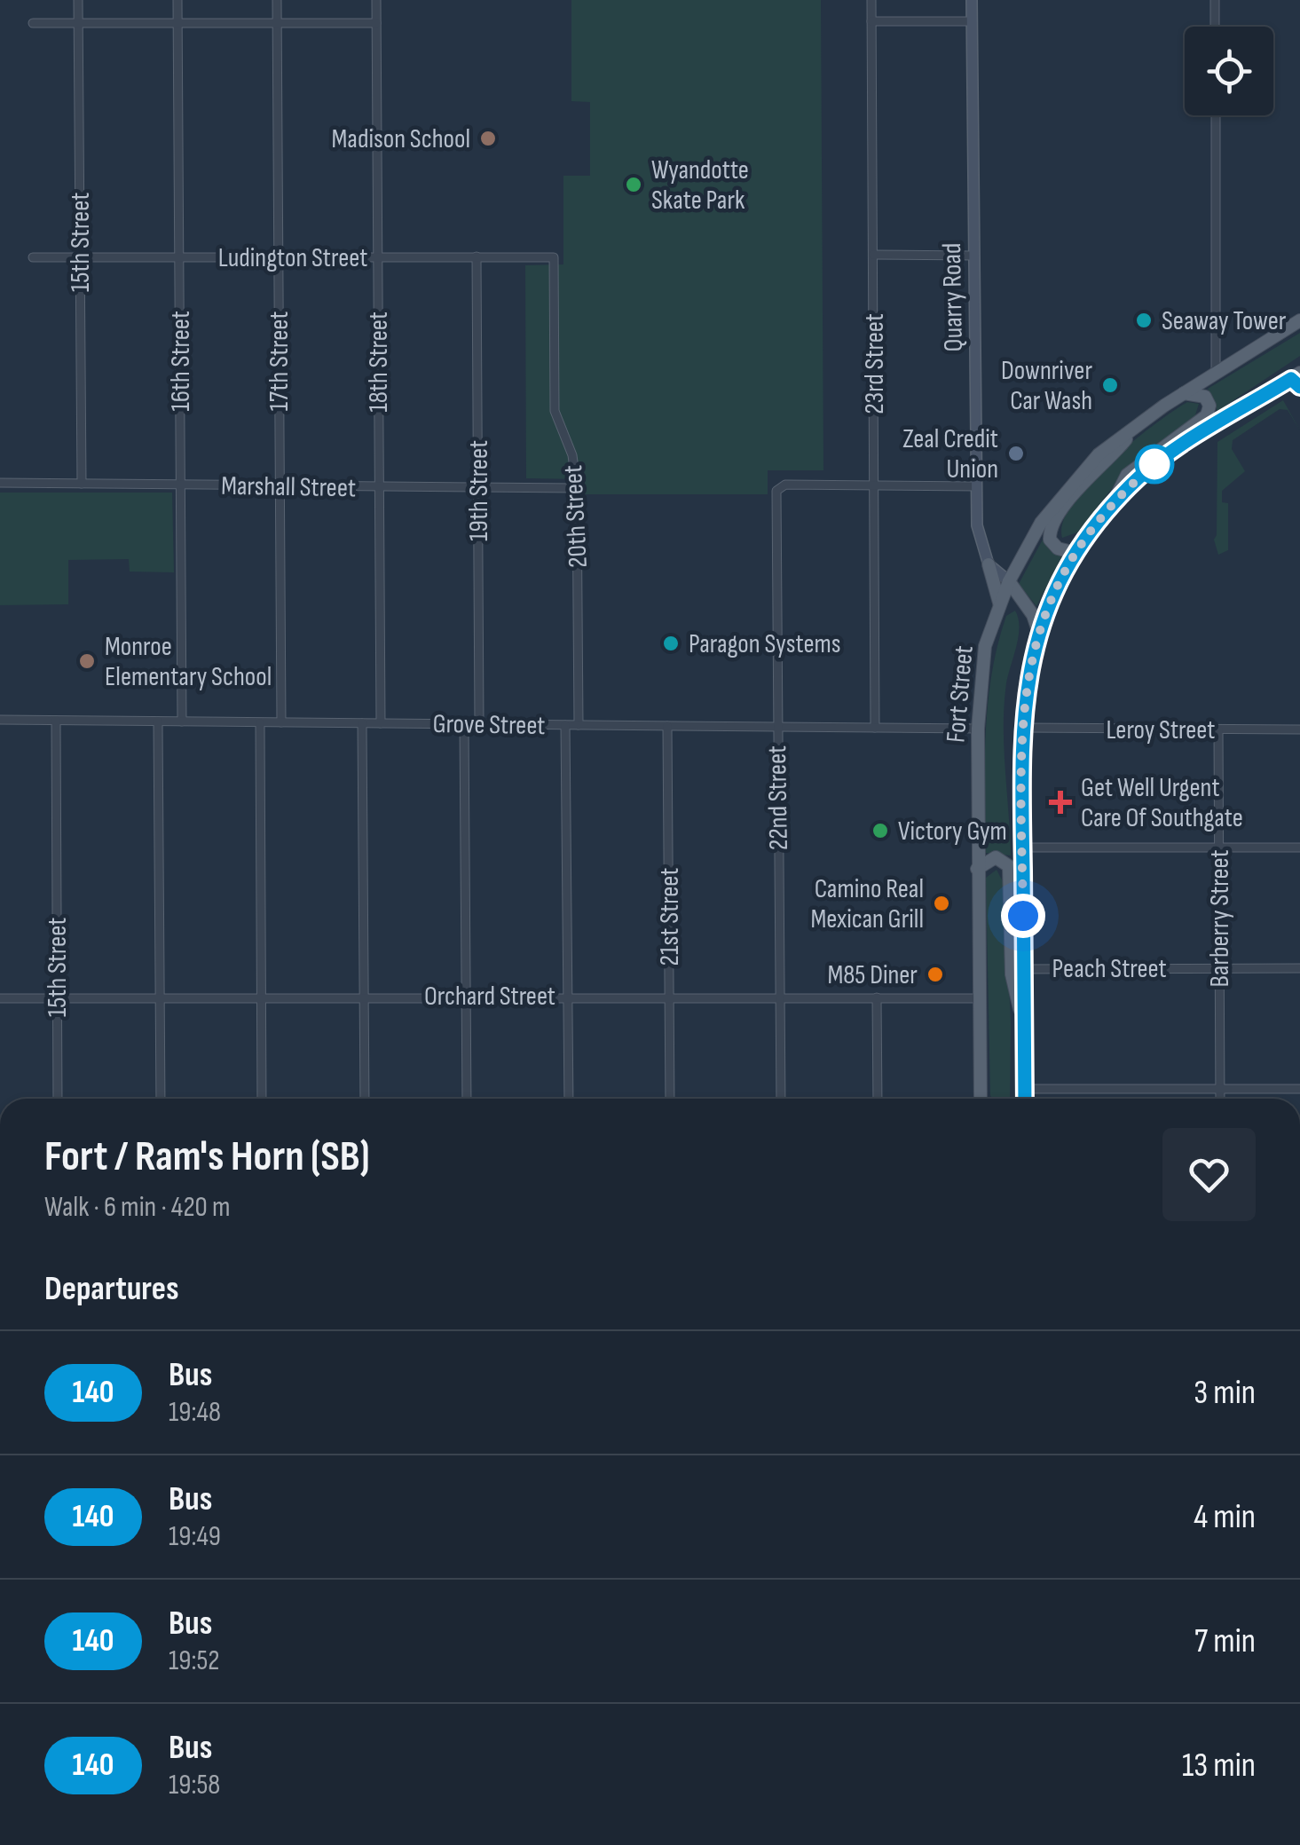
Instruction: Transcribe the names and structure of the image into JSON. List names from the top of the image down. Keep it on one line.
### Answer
{"streets":{"main road":["Fort Street"],"street":["15th Street","Ludington Street","Quarry Road","16th Street","17th Street","18th Street","23rd Street","Marshall Street","19th Street","20th Street","Grove Street","Leroy Street","22nd Street","21st Street","Barberry Street","Peach Street","Orchard Street"]},"crossings":[["15th Street","Ludington Street"],["15th Street","Marshall Street"],["15th Street","Grove Street"],["15th Street","Orchard Street"],["Ludington Street","16th Street"],["Ludington Street","17th Street"],["Ludington Street","18th Street"],["Ludington Street","19th Street"],["Ludington Street","20th Street"],["16th Street","Marshall Street"],["16th Street","Grove Street"],["17th Street","Marshall Street"],["17th Street","Grove Street"],["18th Street","Marshall Street"],["18th Street","Grove Street"],["23rd Street","Grove Street"],["23rd Street","22nd Street"],["Marshall Street","19th Street"],["Marshall Street","20th Street"],["19th Street","Grove Street"],["20th Street","Grove Street"],["Fort Street","Grove Street"],["Fort Street","Orchard Street"],["Grove Street","22nd Street"],["Grove Street","21st Street"],["Leroy Street","Barberry Street"],["22nd Street","Orchard Street"],["21st Street","Orchard Street"],["Barberry Street","Peach Street"]],"places":{"other":["Madison School","Wyandotte Skate Park","Seaway Tower","Downriver Car Wash","Zeal Credit Union","Paragon Systems","Monroe Elementary School","Victory Gym","Camino Real Mexican Grill","M85 Diner"],"health":["Get Well Urgent Care Of Southgate"]},"lines":["bus line 140"],"page":{"heading":[["Fort / Ram's Horn (SB)","Walk · 6 min · 420 m"],"Departures"],"list":[{"mark":"140","name":"Bus","note":"19:48","value":"3 min"},{"mark":"140","name":"Bus","note":"19:49","value":"4 min"},{"mark":"140","name":"Bus","note":"19:52","value":"7 min"},{"mark":"140","name":"Bus","note":"19:58","value":"13 min"}]}}
